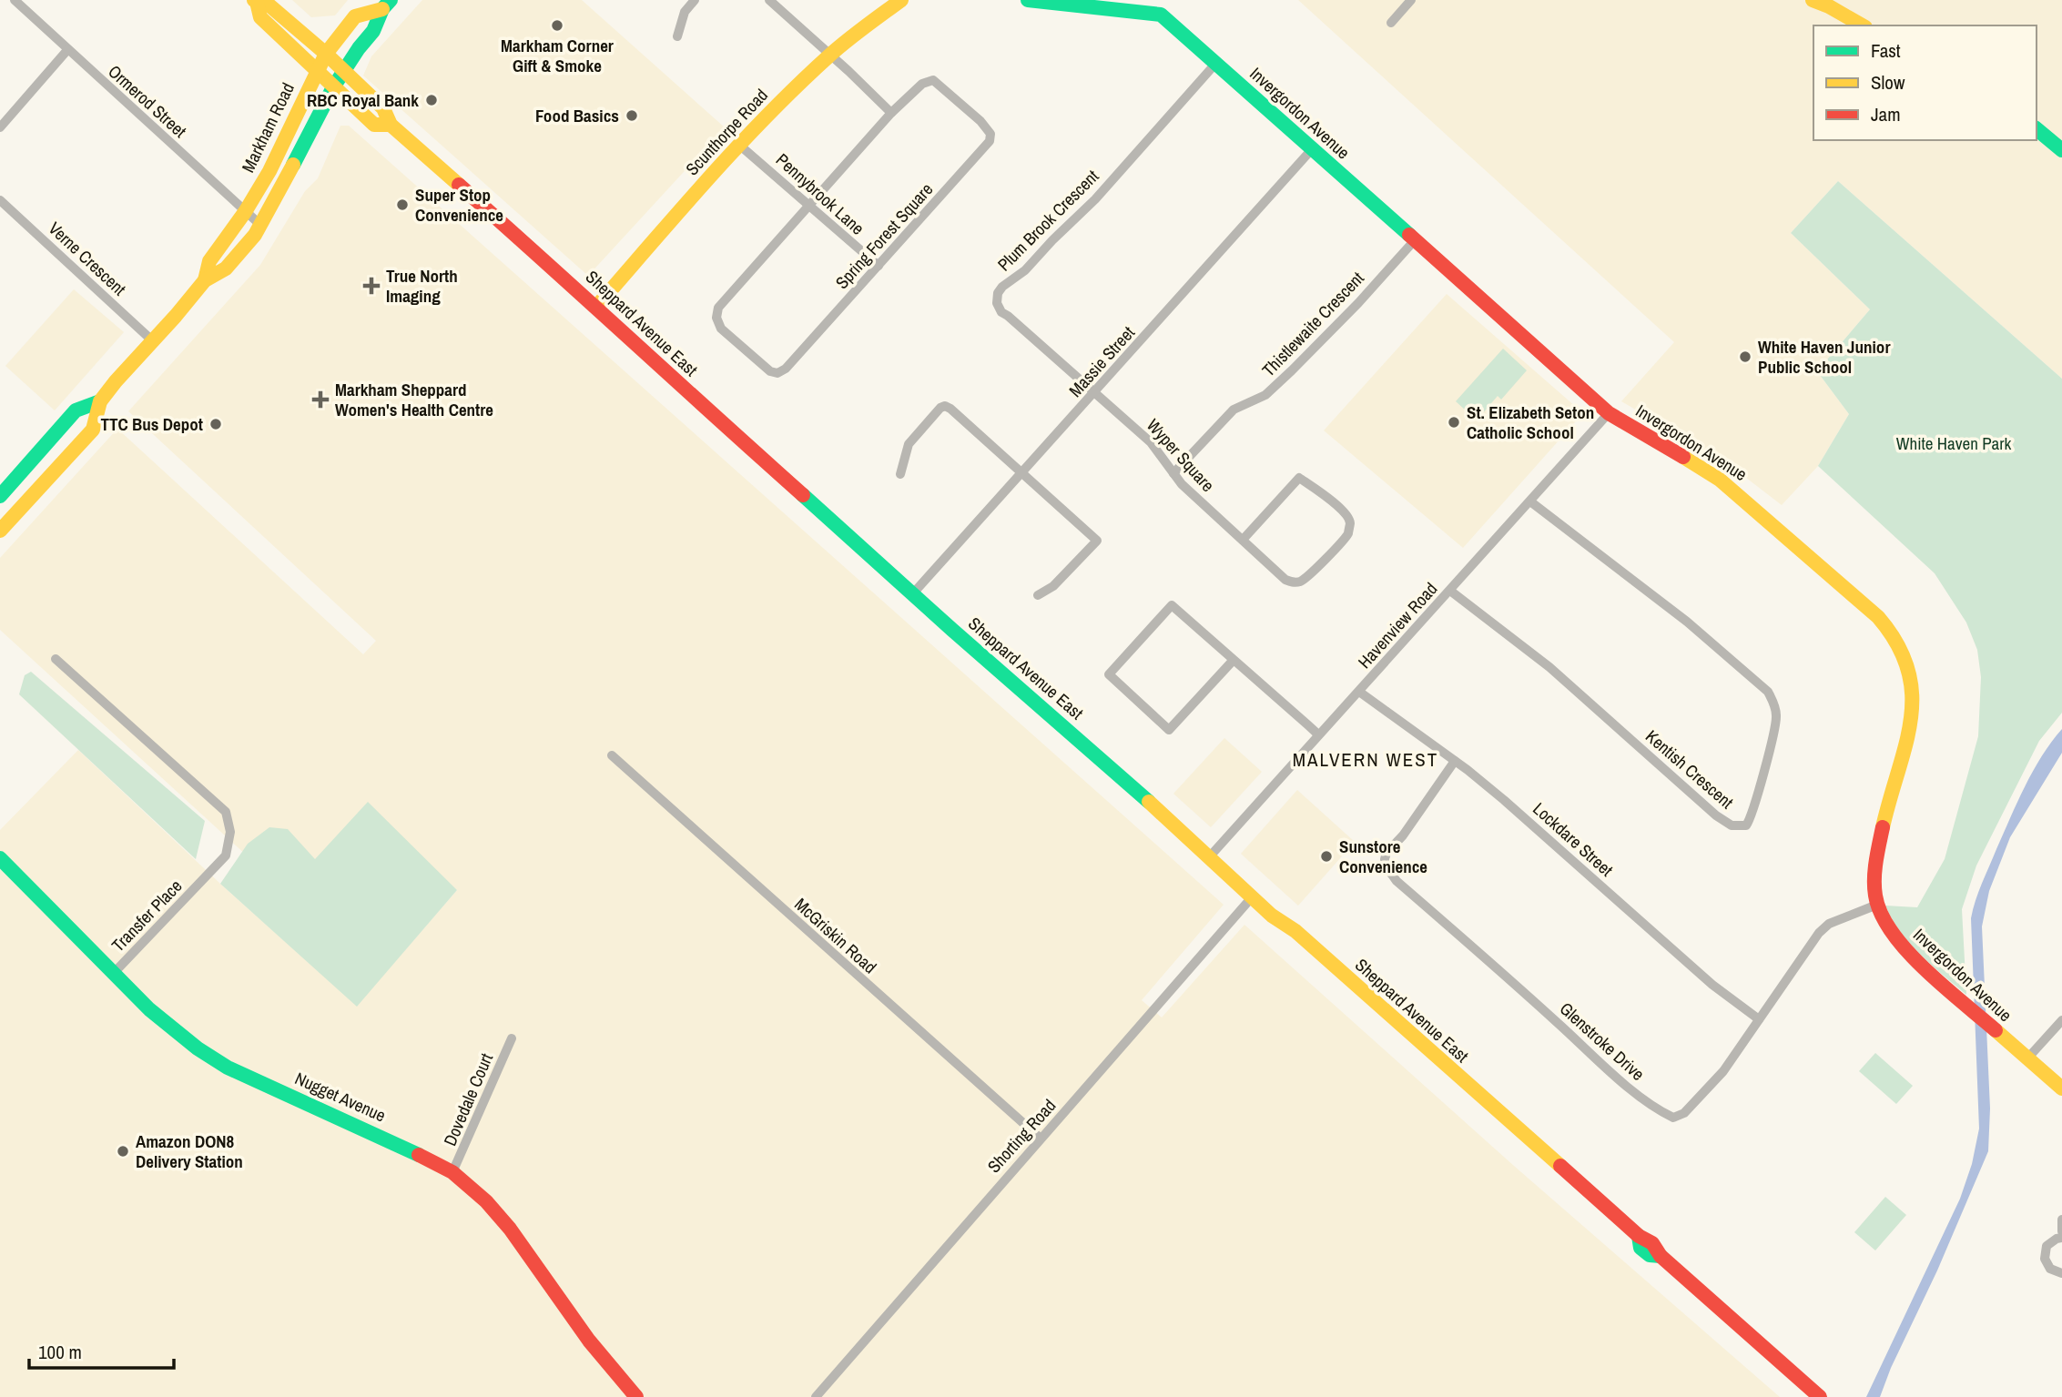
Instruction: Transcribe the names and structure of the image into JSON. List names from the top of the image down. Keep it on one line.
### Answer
{"streets":{"main road":["Invergordon Avenue","Markham Road","Scunthorpe Road","Sheppard Avenue East","Nugget Avenue"],"street":["Ormerod Street","Pennybrook Lane","Plum Brook Crescent","Spring Forest Square","Verne Crescent","Thistlewaite Crescent","Massie Street","Wyper Square","Havenview Road","Kentish Crescent","Lockdare Street","Transfer Place","McGriskin Road","Glenstroke Drive","Dovedale Court","Shorting Road"]},"crossings":[["Ormerod Street","Markham Road"],["Invergordon Avenue","Plum Brook Crescent"],["Invergordon Avenue","Thistlewaite Crescent"],["Invergordon Avenue","Massie Street"],["Invergordon Avenue","Havenview Road"],["Invergordon Avenue","Glenstroke Drive"],["Markham Road","Verne Crescent"],["Markham Road","Sheppard Avenue East"],["Scunthorpe Road","Pennybrook Lane"],["Scunthorpe Road","Sheppard Avenue East"],["Pennybrook Lane","Spring Forest Square"],["Plum Brook Crescent","Massie Street"],["Plum Brook Crescent","Wyper Square"],["Sheppard Avenue East","Massie Street"],["Sheppard Avenue East","Havenview Road"],["Sheppard Avenue East","Shorting Road"],["Thistlewaite Crescent","Wyper Square"],["Massie Street","Wyper Square"],["Havenview Road","Kentish Crescent"],["Havenview Road","Lockdare Street"],["Lockdare Street","Glenstroke Drive"],["Transfer Place","Nugget Avenue"],["McGriskin Road","Shorting Road"],["Nugget Avenue","Dovedale Court"]],"districts":["MALVERN WEST"],"parks":["White Haven Park"],"places":{"other":["Markham Corner Gift & Smoke","RBC Royal Bank","Food Basics","Super Stop Convenience","White Haven Junior Public School","St. Elizabeth Seton Catholic School","TTC Bus Depot","Sunstore Convenience","Amazon DON8 Delivery Station"],"health":["True North Imaging","Markham Sheppard Women's Health Centre"]},"legend":["Fast","Slow","Jam"],"scale_bar":"100 m"}
